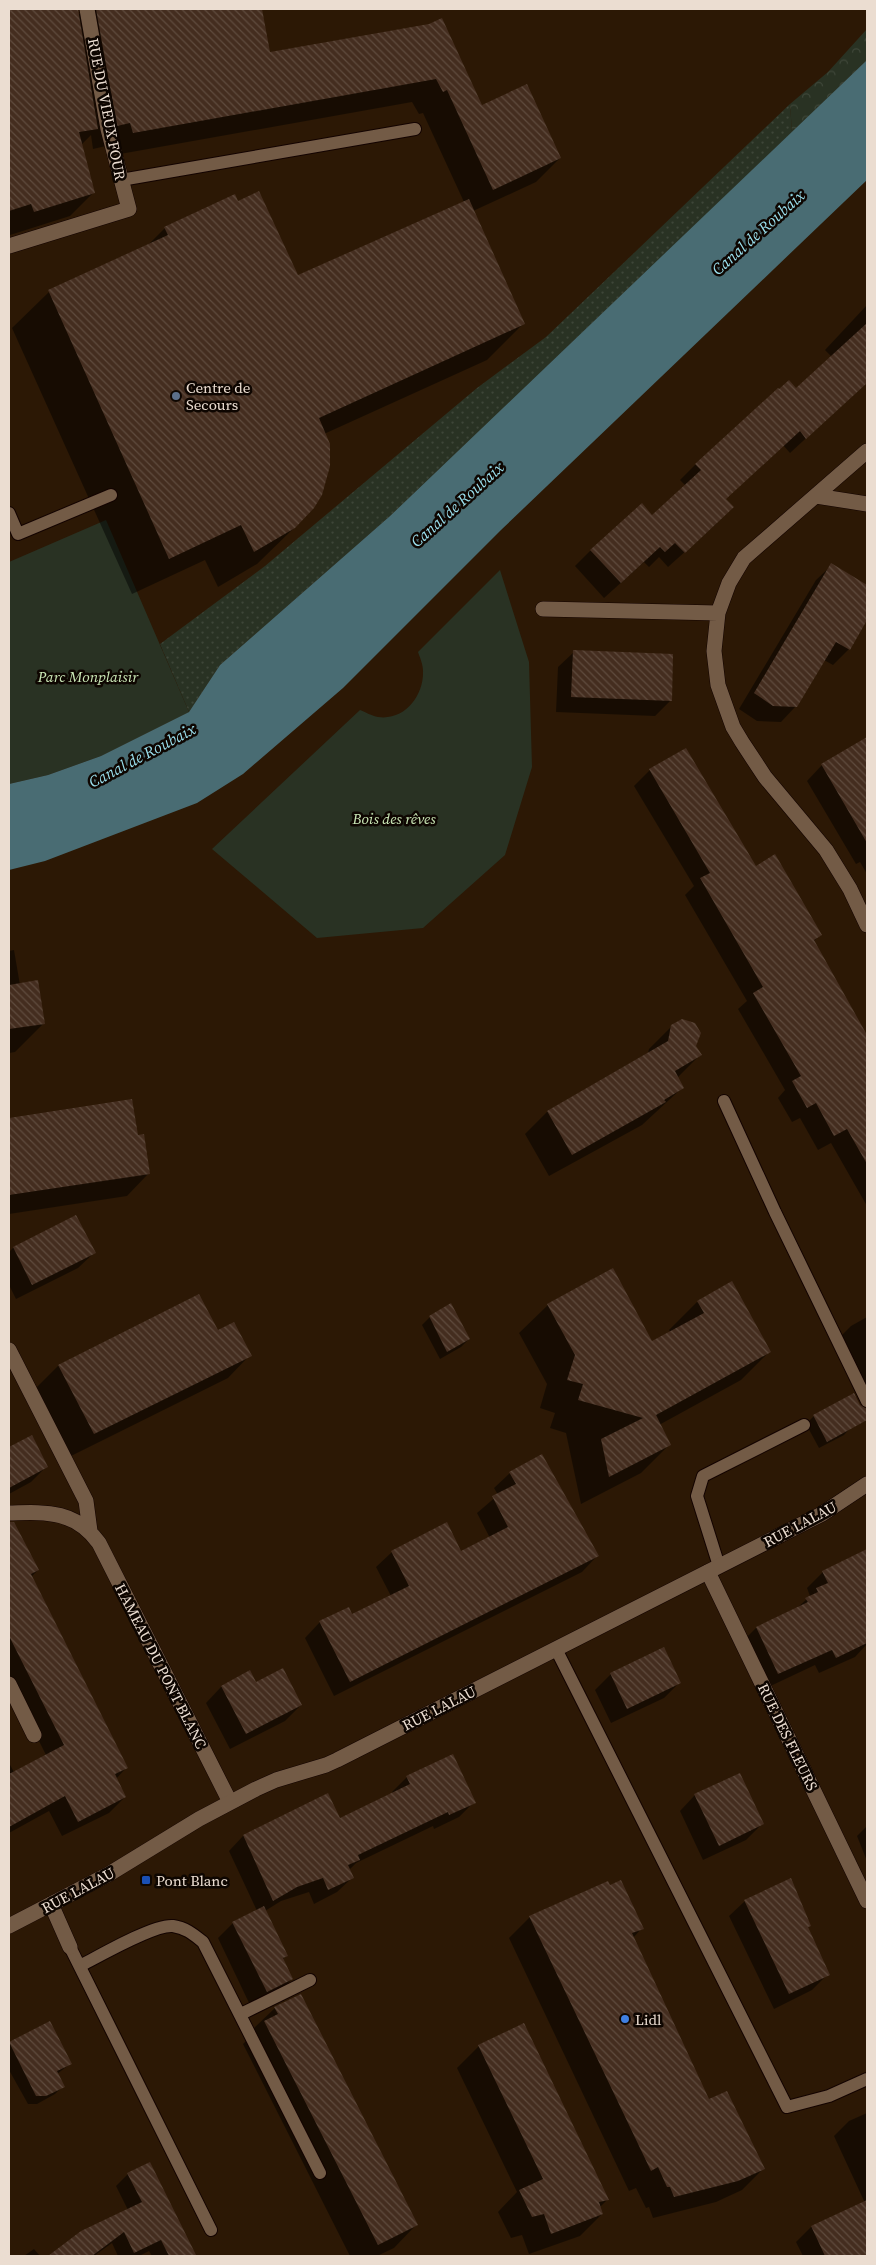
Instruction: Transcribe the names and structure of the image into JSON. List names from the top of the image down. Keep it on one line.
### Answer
{"streets":{"street":["RUE DU VIEUX FOUR","RUE LALAU","HAMEAU DU PONT BLANC","RUE DES FLEURS"]},"crossings":[["RUE LALAU","HAMEAU DU PONT BLANC"],["RUE LALAU","RUE DES FLEURS"]],"water":["Canal de Roubaix"],"parks":["Parc Monplaisir","Bois des rêves"],"places":{"other":["Centre de Secours","Lidl"],"transit":["Pont Blanc"]}}
